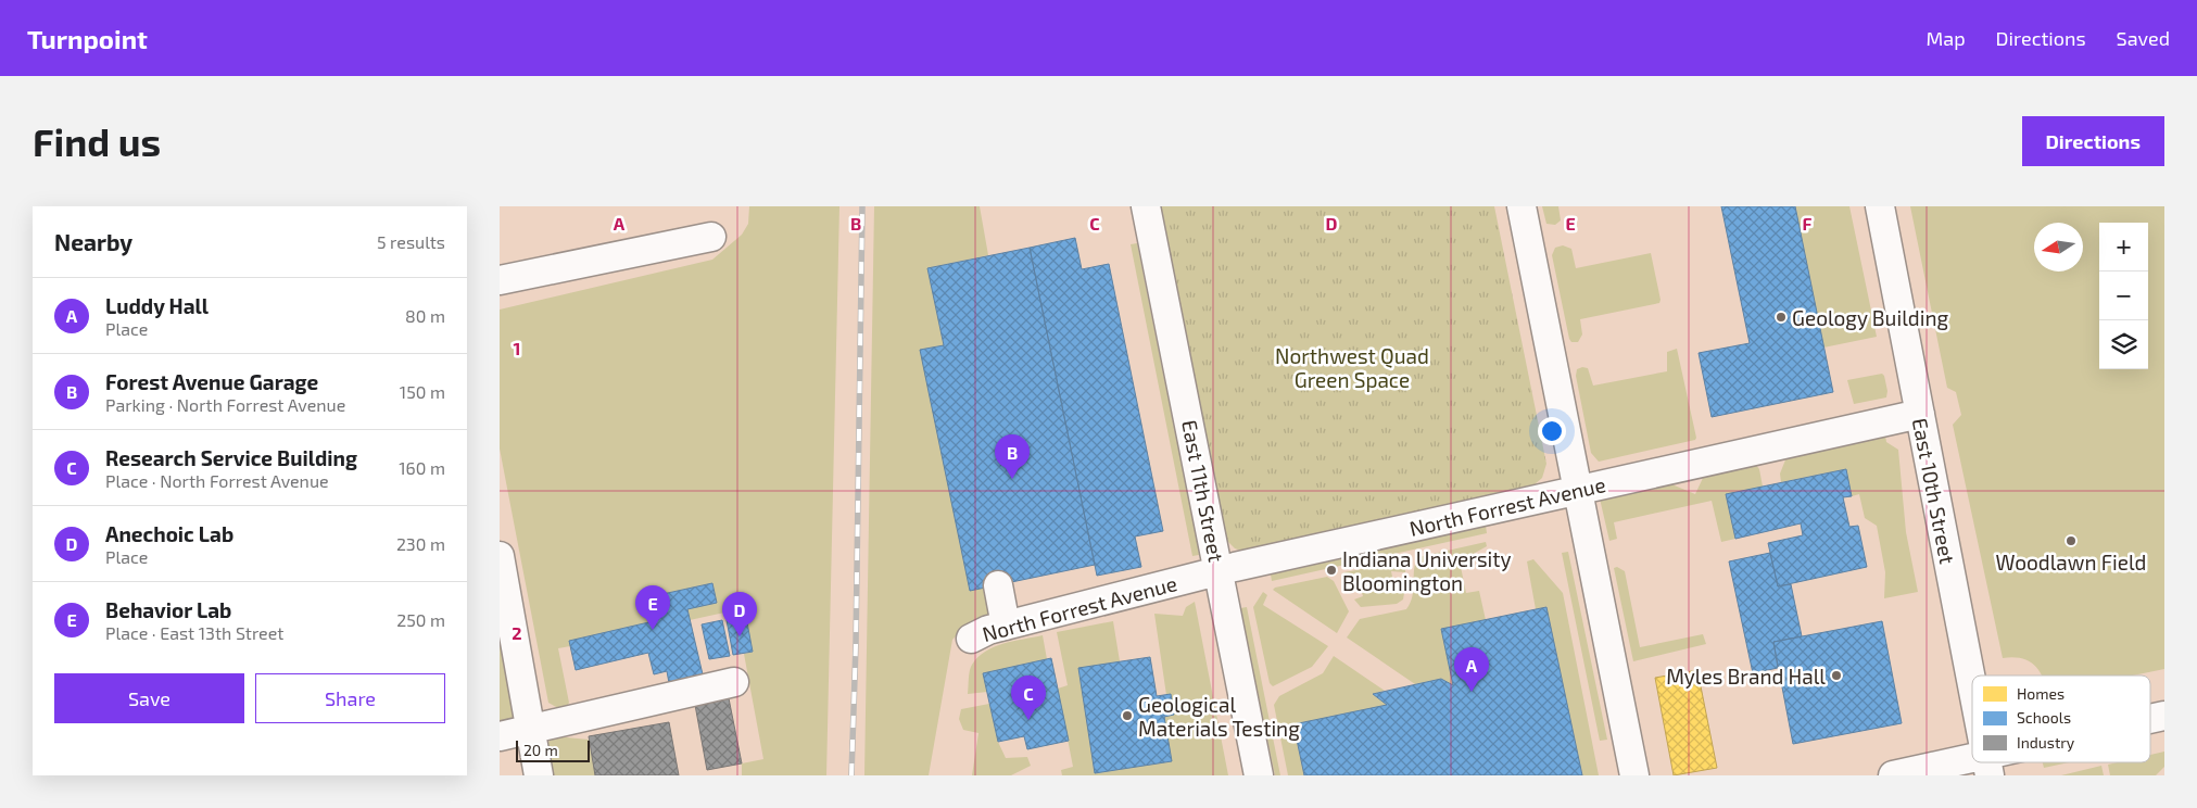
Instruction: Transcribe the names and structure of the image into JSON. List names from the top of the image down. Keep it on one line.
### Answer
{"streets":{"street":["East 11th Street","East 10th Street","North Forrest Avenue"]},"crossings":[["East 11th Street","North Forrest Avenue"],["East 10th Street","North Forrest Avenue"]],"parks":["Northwest Quad Green Space"],"places":["Geology Building","Woodlawn Field","Indiana University Bloomington","Myles Brand Hall","Geological Materials Testing"],"legend":["Homes","Schools","Industry"],"scale_bar":"20 m","north":"left","page":{"header":"Turnpoint","nav":["Map","Directions","Saved"],"buttons":["Directions",["Save","Share"]],"title":"Find us","heading":["Nearby","5 results"],"map_buttons":["+","−"],"list":[{"mark":"A","name":"Luddy Hall","note":"Place","value":"80 m"},{"mark":"B","name":"Forest Avenue Garage","note":"Parking · North Forrest Avenue","value":"150 m"},{"mark":"C","name":"Research Service Building","note":"Place · North Forrest Avenue","value":"160 m"},{"mark":"D","name":"Anechoic Lab","note":"Place","value":"230 m"},{"mark":"E","name":"Behavior Lab","note":"Place · East 13th Street","value":"250 m"}],"pins":["B","E","D","A","C"],"scale":"20 m"},"grid":{"columns":["A","B","C","D","E","F"],"rows":["1","2"]}}
